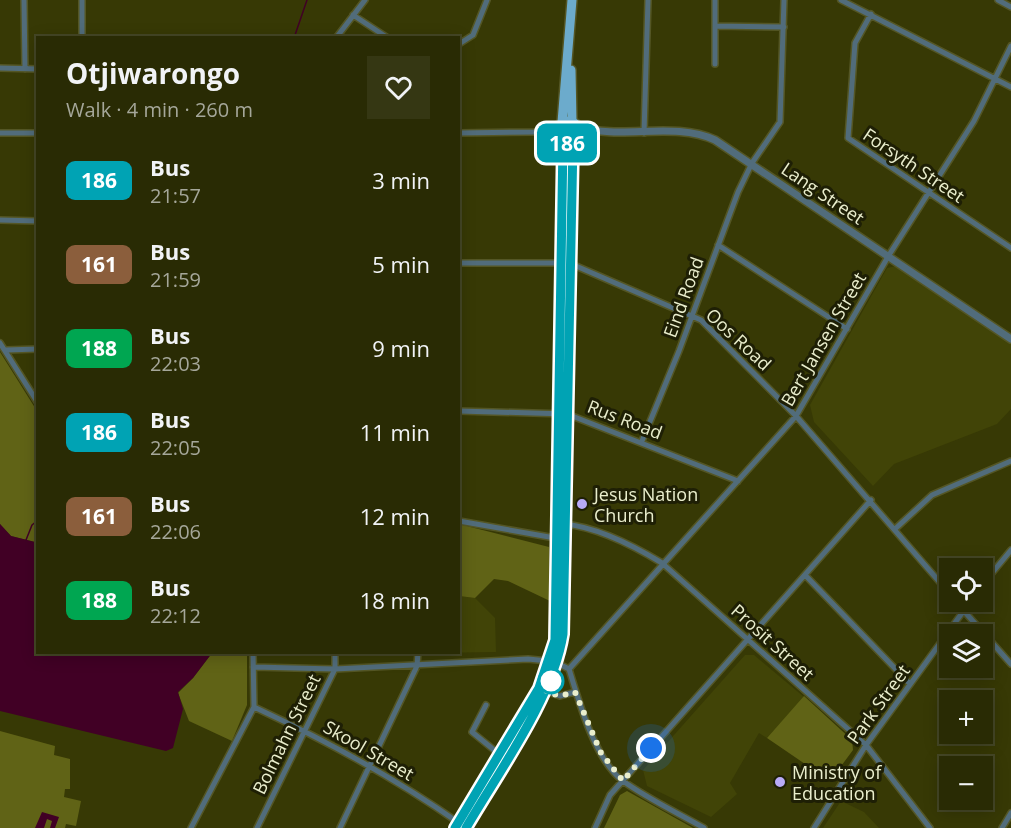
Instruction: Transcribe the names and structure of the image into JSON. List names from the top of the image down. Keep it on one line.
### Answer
{"streets":{"street":["Forsyth Street","Lang Street","Eind Road","Oos Road","Bert Jansen Street","Rus Road","Prosit Street","Park Street","Bolmahn Street","Skool Street"]},"crossings":[["Forsyth Street","Bert Jansen Street"],["Lang Street","Eind Road"],["Lang Street","Bert Jansen Street"],["Eind Road","Oos Road"],["Eind Road","Rus Road"],["Oos Road","Bert Jansen Street"],["Bert Jansen Street","Rus Road"],["Bert Jansen Street","Prosit Street"],["Prosit Street","Park Street"],["Bolmahn Street","Skool Street"]],"places":["Jesus Nation Church","Ministry of Education"],"lines":["bus line 186"],"page":{"on_map":"186","heading":["Otjiwarongo","Walk · 4 min · 260 m"],"list":[{"mark":"186","name":"Bus","note":"21:57","value":"3 min"},{"mark":"161","name":"Bus","note":"21:59","value":"5 min"},{"mark":"188","name":"Bus","note":"22:03","value":"9 min"},{"mark":"186","name":"Bus","note":"22:05","value":"11 min"},{"mark":"161","name":"Bus","note":"22:06","value":"12 min"},{"mark":"188","name":"Bus","note":"22:12","value":"18 min"}],"map_buttons":["+","−"]}}
